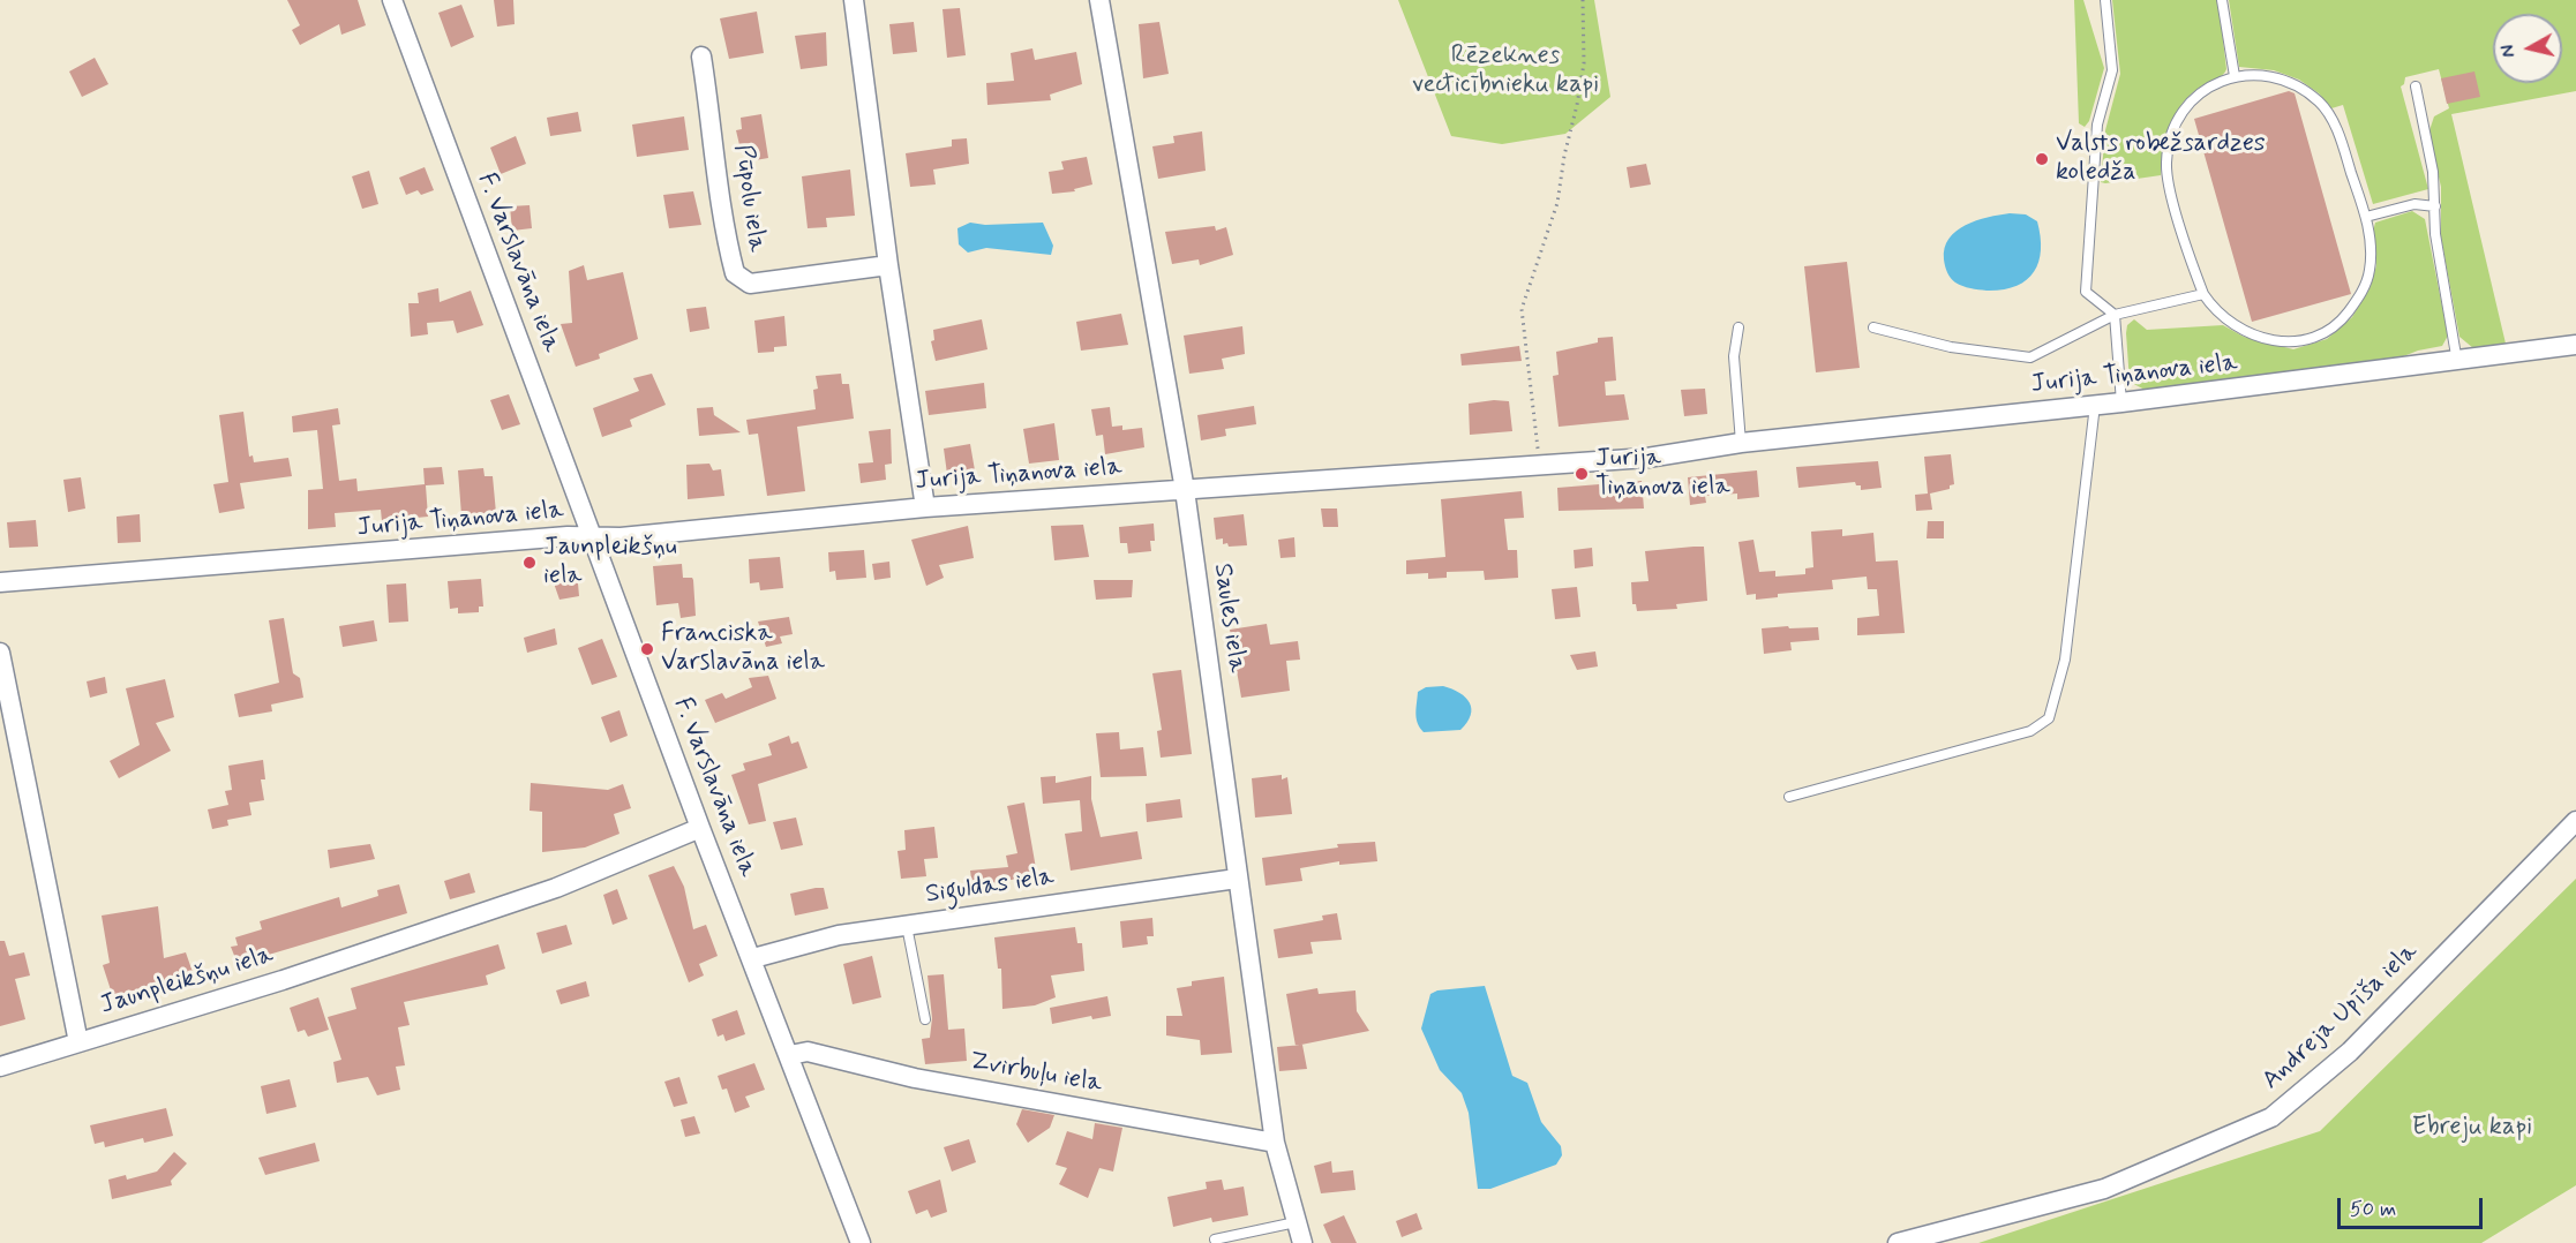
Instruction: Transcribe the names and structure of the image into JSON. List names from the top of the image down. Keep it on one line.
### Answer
{"streets":{"street":["Pūpolu iela","F. Varslavāna iela","Jurija Tiņanova iela","Saules iela","Siguldas iela","Jaunpleikšņu iela","Andreja Upīša iela","Zvirbuļu iela"]},"crossings":[["F. Varslavāna iela","Jurija Tiņanova iela"],["F. Varslavāna iela","Siguldas iela"],["F. Varslavāna iela","Jaunpleikšņu iela"],["F. Varslavāna iela","Zvirbuļu iela"],["Jurija Tiņanova iela","Saules iela"],["Saules iela","Siguldas iela"],["Saules iela","Zvirbuļu iela"]],"parks":["Rēzeknes vecticībnieku kapi","Ebreju kapi"],"places":["Valsts robežsardzes koledža","Jurija Tiņanova iela","Jaunpleikšņu iela","Franciska Varslavāna iela"],"scale_bar":"50 m","north":"left"}
